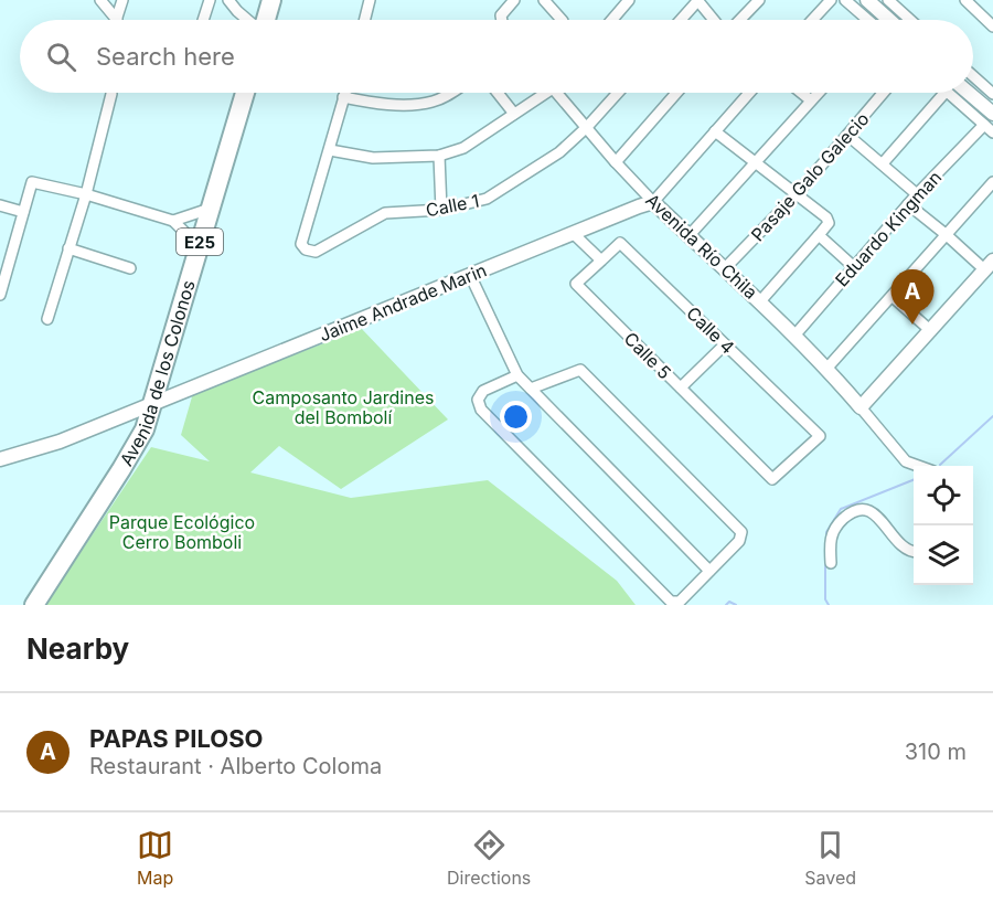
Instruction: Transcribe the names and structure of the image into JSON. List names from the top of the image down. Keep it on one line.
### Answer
{"streets":{"highway":["E25","Avenida de los Colonos"],"street":["Pasaje Galo Galecio","Calle 1","Eduardo Kingman","Avenida Río Chila","Jaime Andrade Marin","Calle 4","Calle 5"]},"crossings":[["Pasaje Galo Galecio","Avenida Río Chila"],["Calle 1","Avenida Río Chila"],["Eduardo Kingman","Avenida Río Chila"],["Avenida Río Chila","Jaime Andrade Marin"],["Jaime Andrade Marin","Avenida de los Colonos"],["Calle 4","Calle 5"]],"parks":["Camposanto Jardines del Bombolí","Parque Ecológico Cerro Bomboli"],"page":{"search":"Search here","pins":"A","heading":"Nearby","list":[{"mark":"A","name":"PAPAS PILOSO","note":"Restaurant · Alberto Coloma","value":"310 m"}],"nav":["Map","Directions","Saved"]}}
